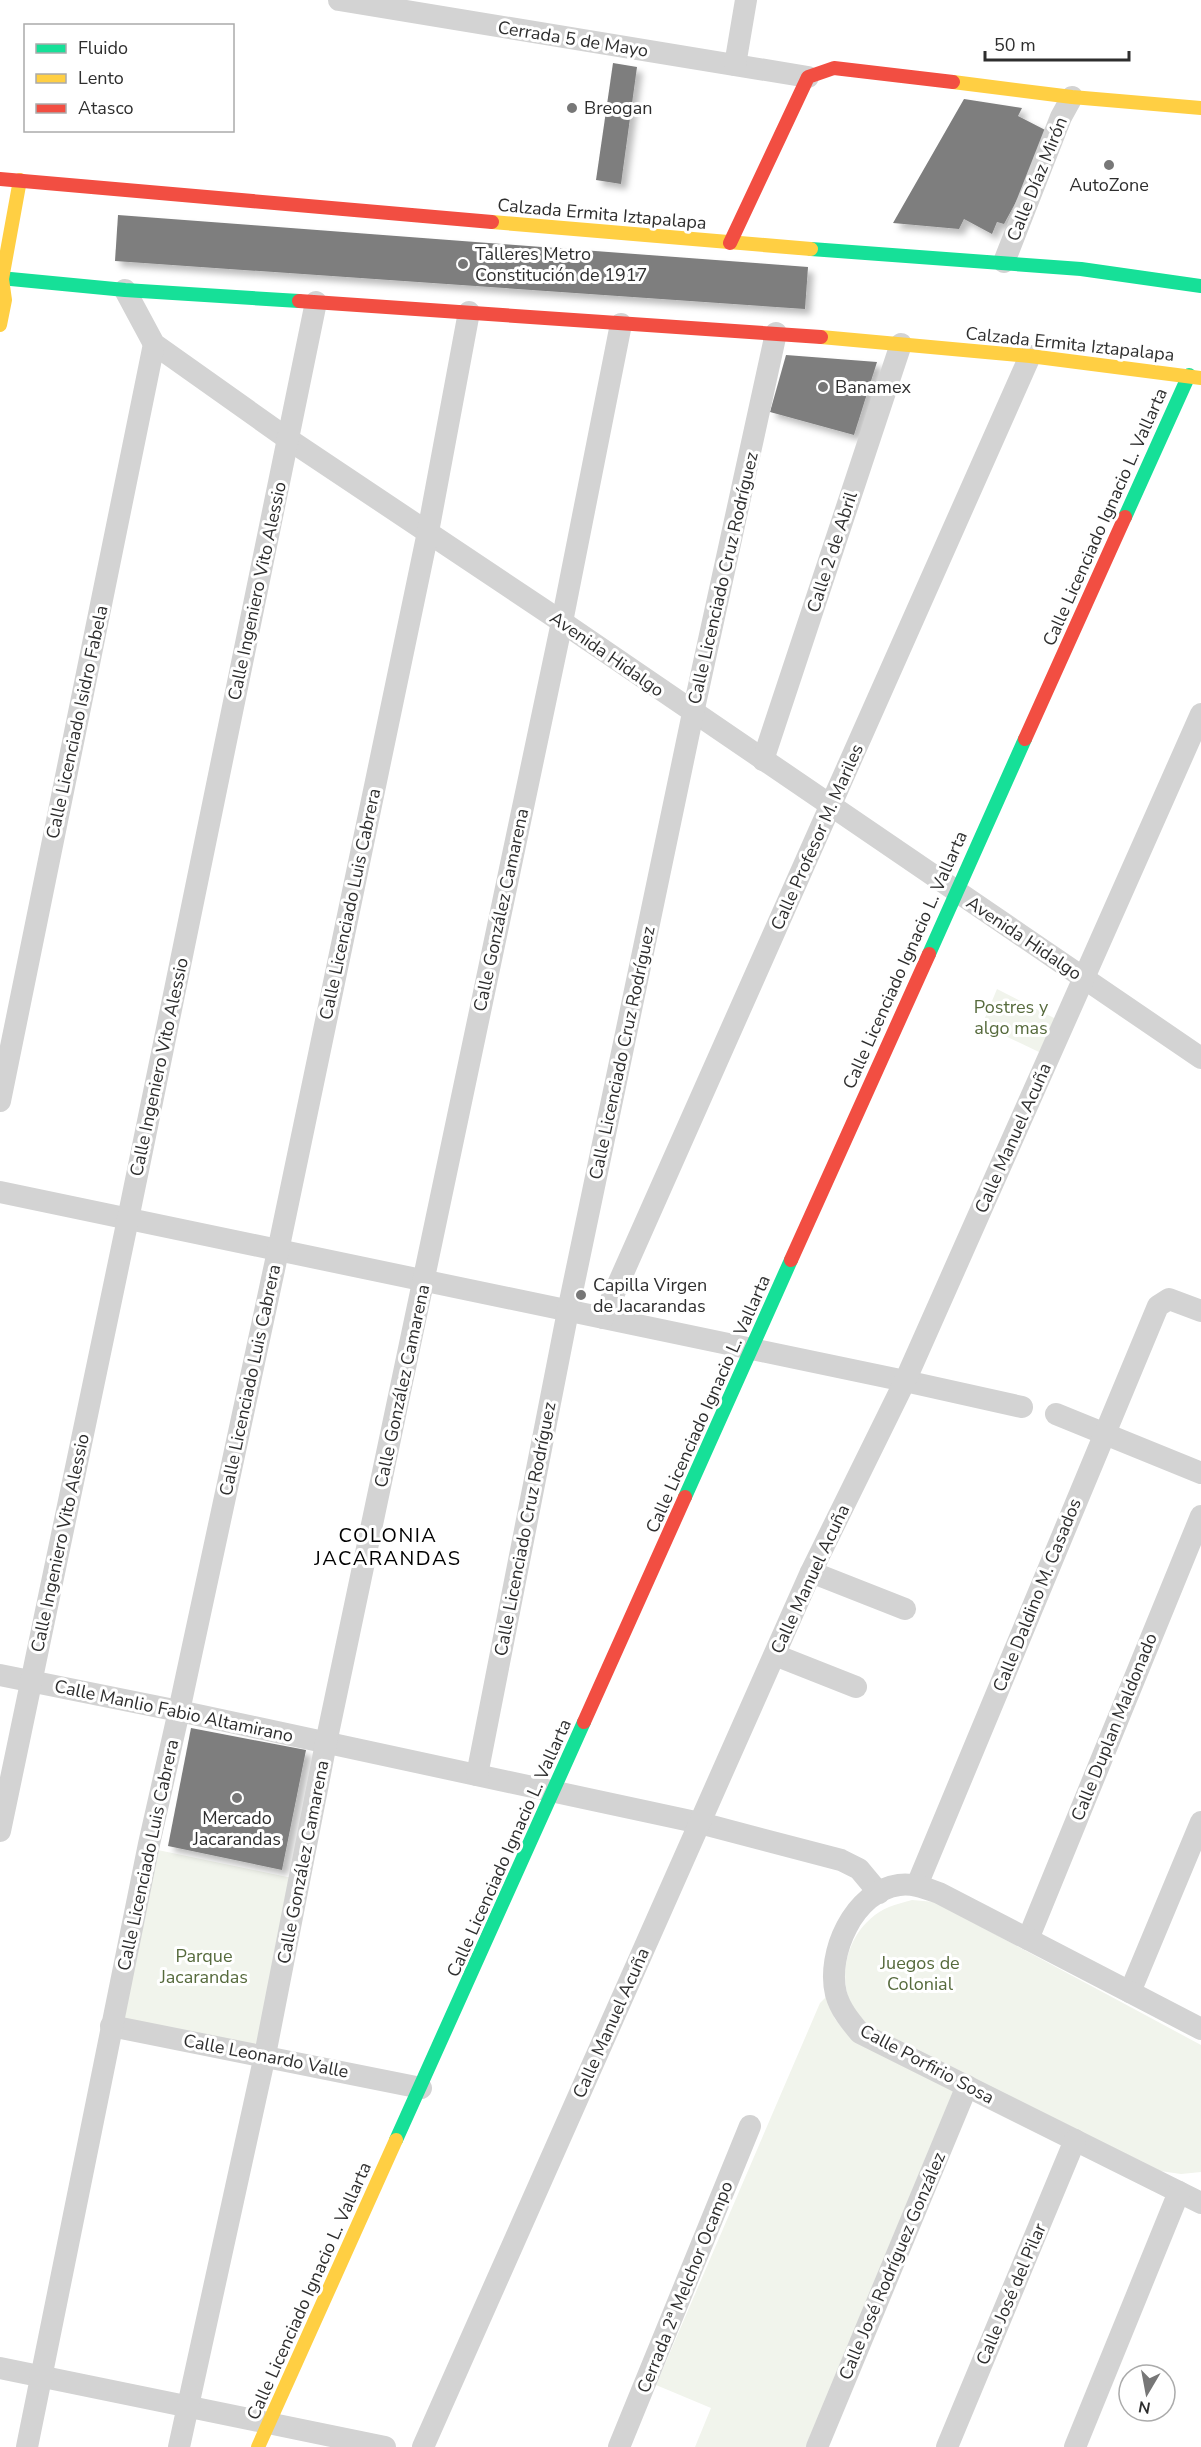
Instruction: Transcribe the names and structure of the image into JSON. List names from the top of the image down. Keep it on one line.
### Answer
{"streets":{"street":["Cerrada 5 de Mayo","Calle Díaz Mirón","Calzada Ermita Iztapalapa","Calle Licenciado Ignacio L. Vallarta","Calle 2 de Abril","Calle Licenciado Cruz Rodríguez","Calle Ingeniero Vito Alessio","Avenida Hidalgo","Calle Licenciado Isidro Fabela","Calle Profesor M. Mariles","Calle Licenciado Luis Cabrera","Calle González Camarena","Calle Manuel Acuña","Calle Daldino M. Casados","Calle Manlio Fabio Altamirano","Calle Duplan Maldonado","Calle Leonardo Valle","Calle Porfirio Sosa","Calle José Rodríguez González","Cerrada 2ª Melchor Ocampo","Calle José del Pilar"]},"crossings":[["Calle Díaz Mirón","Calzada Ermita Iztapalapa"],["Calzada Ermita Iztapalapa","Calle Licenciado Ignacio L. Vallarta"],["Calzada Ermita Iztapalapa","Calle 2 de Abril"],["Calzada Ermita Iztapalapa","Calle Licenciado Cruz Rodríguez"],["Calzada Ermita Iztapalapa","Calle Ingeniero Vito Alessio"],["Calzada Ermita Iztapalapa","Avenida Hidalgo"],["Calzada Ermita Iztapalapa","Calle Profesor M. Mariles"],["Calzada Ermita Iztapalapa","Calle Licenciado Luis Cabrera"],["Calzada Ermita Iztapalapa","Calle González Camarena"],["Calle Licenciado Ignacio L. Vallarta","Avenida Hidalgo"],["Calle Licenciado Ignacio L. Vallarta","Calle Manlio Fabio Altamirano"],["Calle Licenciado Ignacio L. Vallarta","Calle Leonardo Valle"],["Calle 2 de Abril","Avenida Hidalgo"],["Calle Licenciado Cruz Rodríguez","Avenida Hidalgo"],["Calle Licenciado Cruz Rodríguez","Calle Manlio Fabio Altamirano"],["Calle Ingeniero Vito Alessio","Avenida Hidalgo"],["Calle Ingeniero Vito Alessio","Calle Manlio Fabio Altamirano"],["Avenida Hidalgo","Calle Licenciado Isidro Fabela"],["Avenida Hidalgo","Calle Profesor M. Mariles"],["Avenida Hidalgo","Calle Licenciado Luis Cabrera"],["Avenida Hidalgo","Calle González Camarena"],["Avenida Hidalgo","Calle Manuel Acuña"],["Calle Licenciado Luis Cabrera","Calle Manlio Fabio Altamirano"],["Calle Licenciado Luis Cabrera","Calle Leonardo Valle"],["Calle González Camarena","Calle Manlio Fabio Altamirano"],["Calle González Camarena","Calle Leonardo Valle"],["Calle Manuel Acuña","Calle Manlio Fabio Altamirano"],["Calle Daldino M. Casados","Calle Porfirio Sosa"],["Calle Manlio Fabio Altamirano","Calle Porfirio Sosa"],["Calle Porfirio Sosa","Calle José Rodríguez González"],["Calle Porfirio Sosa","Calle José del Pilar"]],"districts":["COLONIA JACARANDAS"],"parks":["Postres y algo mas","Parque Jacarandas","Juegos de Colonial"],"places":["Breogan","AutoZone","Talleres Metro Constitución de 1917","Banamex","Capilla Virgen de Jacarandas","Mercado Jacarandas"],"legend":["Fluido","Lento","Atasco"],"scale_bar":"50 m","north":"bottom"}
